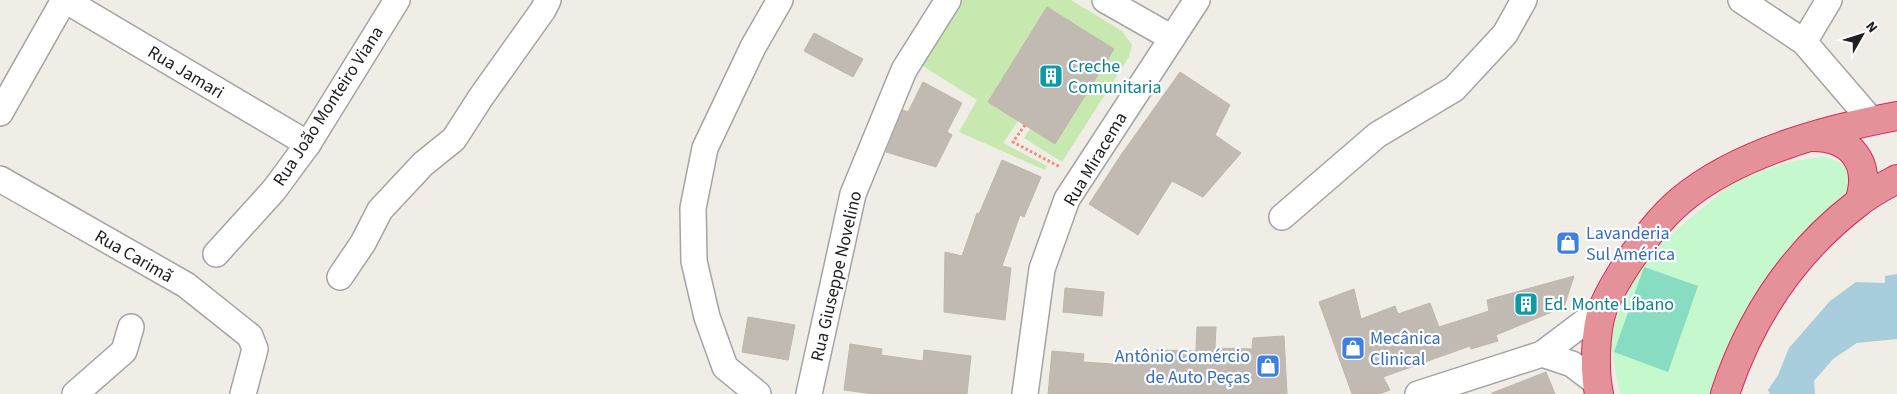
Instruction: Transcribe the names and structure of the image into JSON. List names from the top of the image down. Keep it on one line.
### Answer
{"streets":{"street":["Rua Jamari","Rua João Monteiro Viana","Rua Miracema","Rua Carimã","Rua Giuseppe Novelino"]},"crossings":[["Rua Jamari","Rua João Monteiro Viana"]],"places":{"building":["Creche Comunitaria","Ed. Monte Líbano"],"shop":["Lavanderia Sul América","Mecânica Clinical","Antônio Comércio de Auto Peças"]},"north":"top right"}
